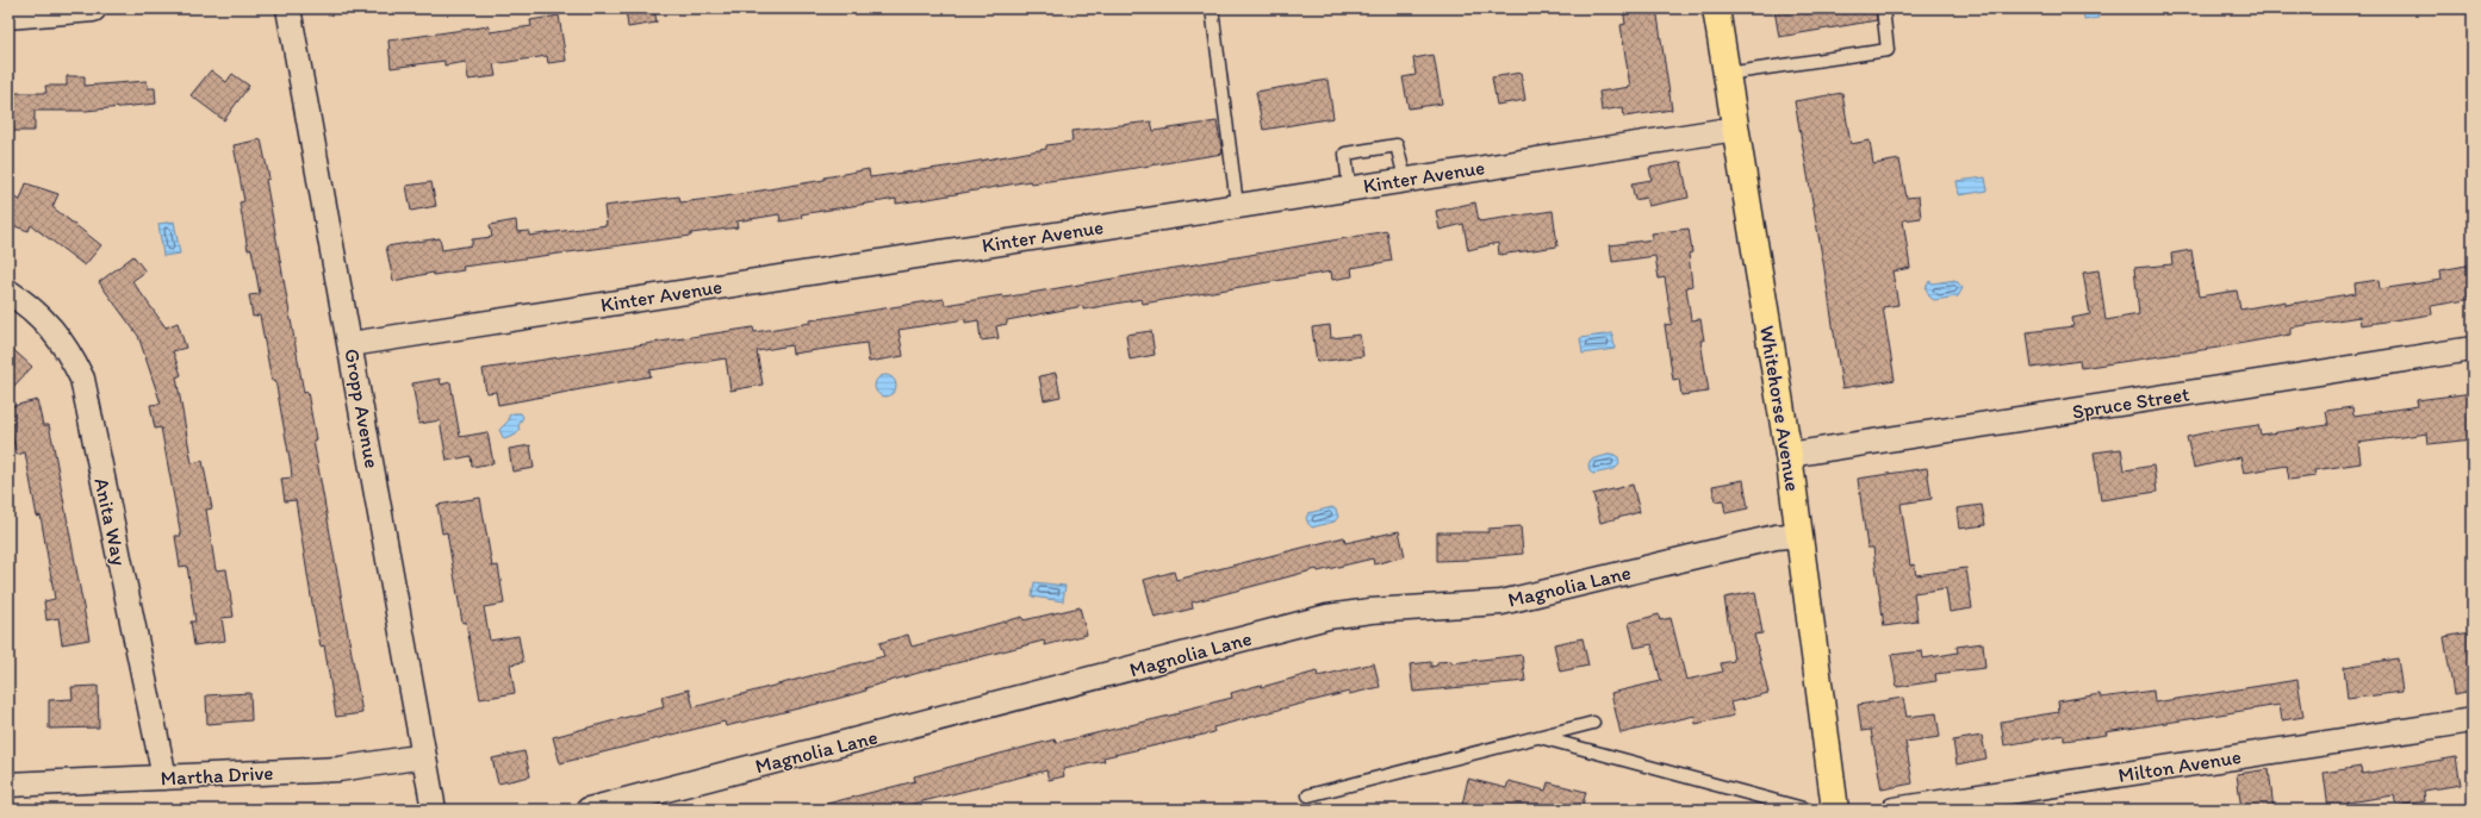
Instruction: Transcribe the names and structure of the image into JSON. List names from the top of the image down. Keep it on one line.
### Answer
{"streets":{"main road":["Whitehorse Avenue"],"street":["Kinter Avenue","Spruce Street","Gropp Avenue","Anita Way","Magnolia Lane","Milton Avenue","Martha Drive"]},"crossings":[["Kinter Avenue","Gropp Avenue"],["Kinter Avenue","Whitehorse Avenue"],["Spruce Street","Whitehorse Avenue"],["Gropp Avenue","Martha Drive"],["Whitehorse Avenue","Magnolia Lane"],["Anita Way","Martha Drive"]]}
